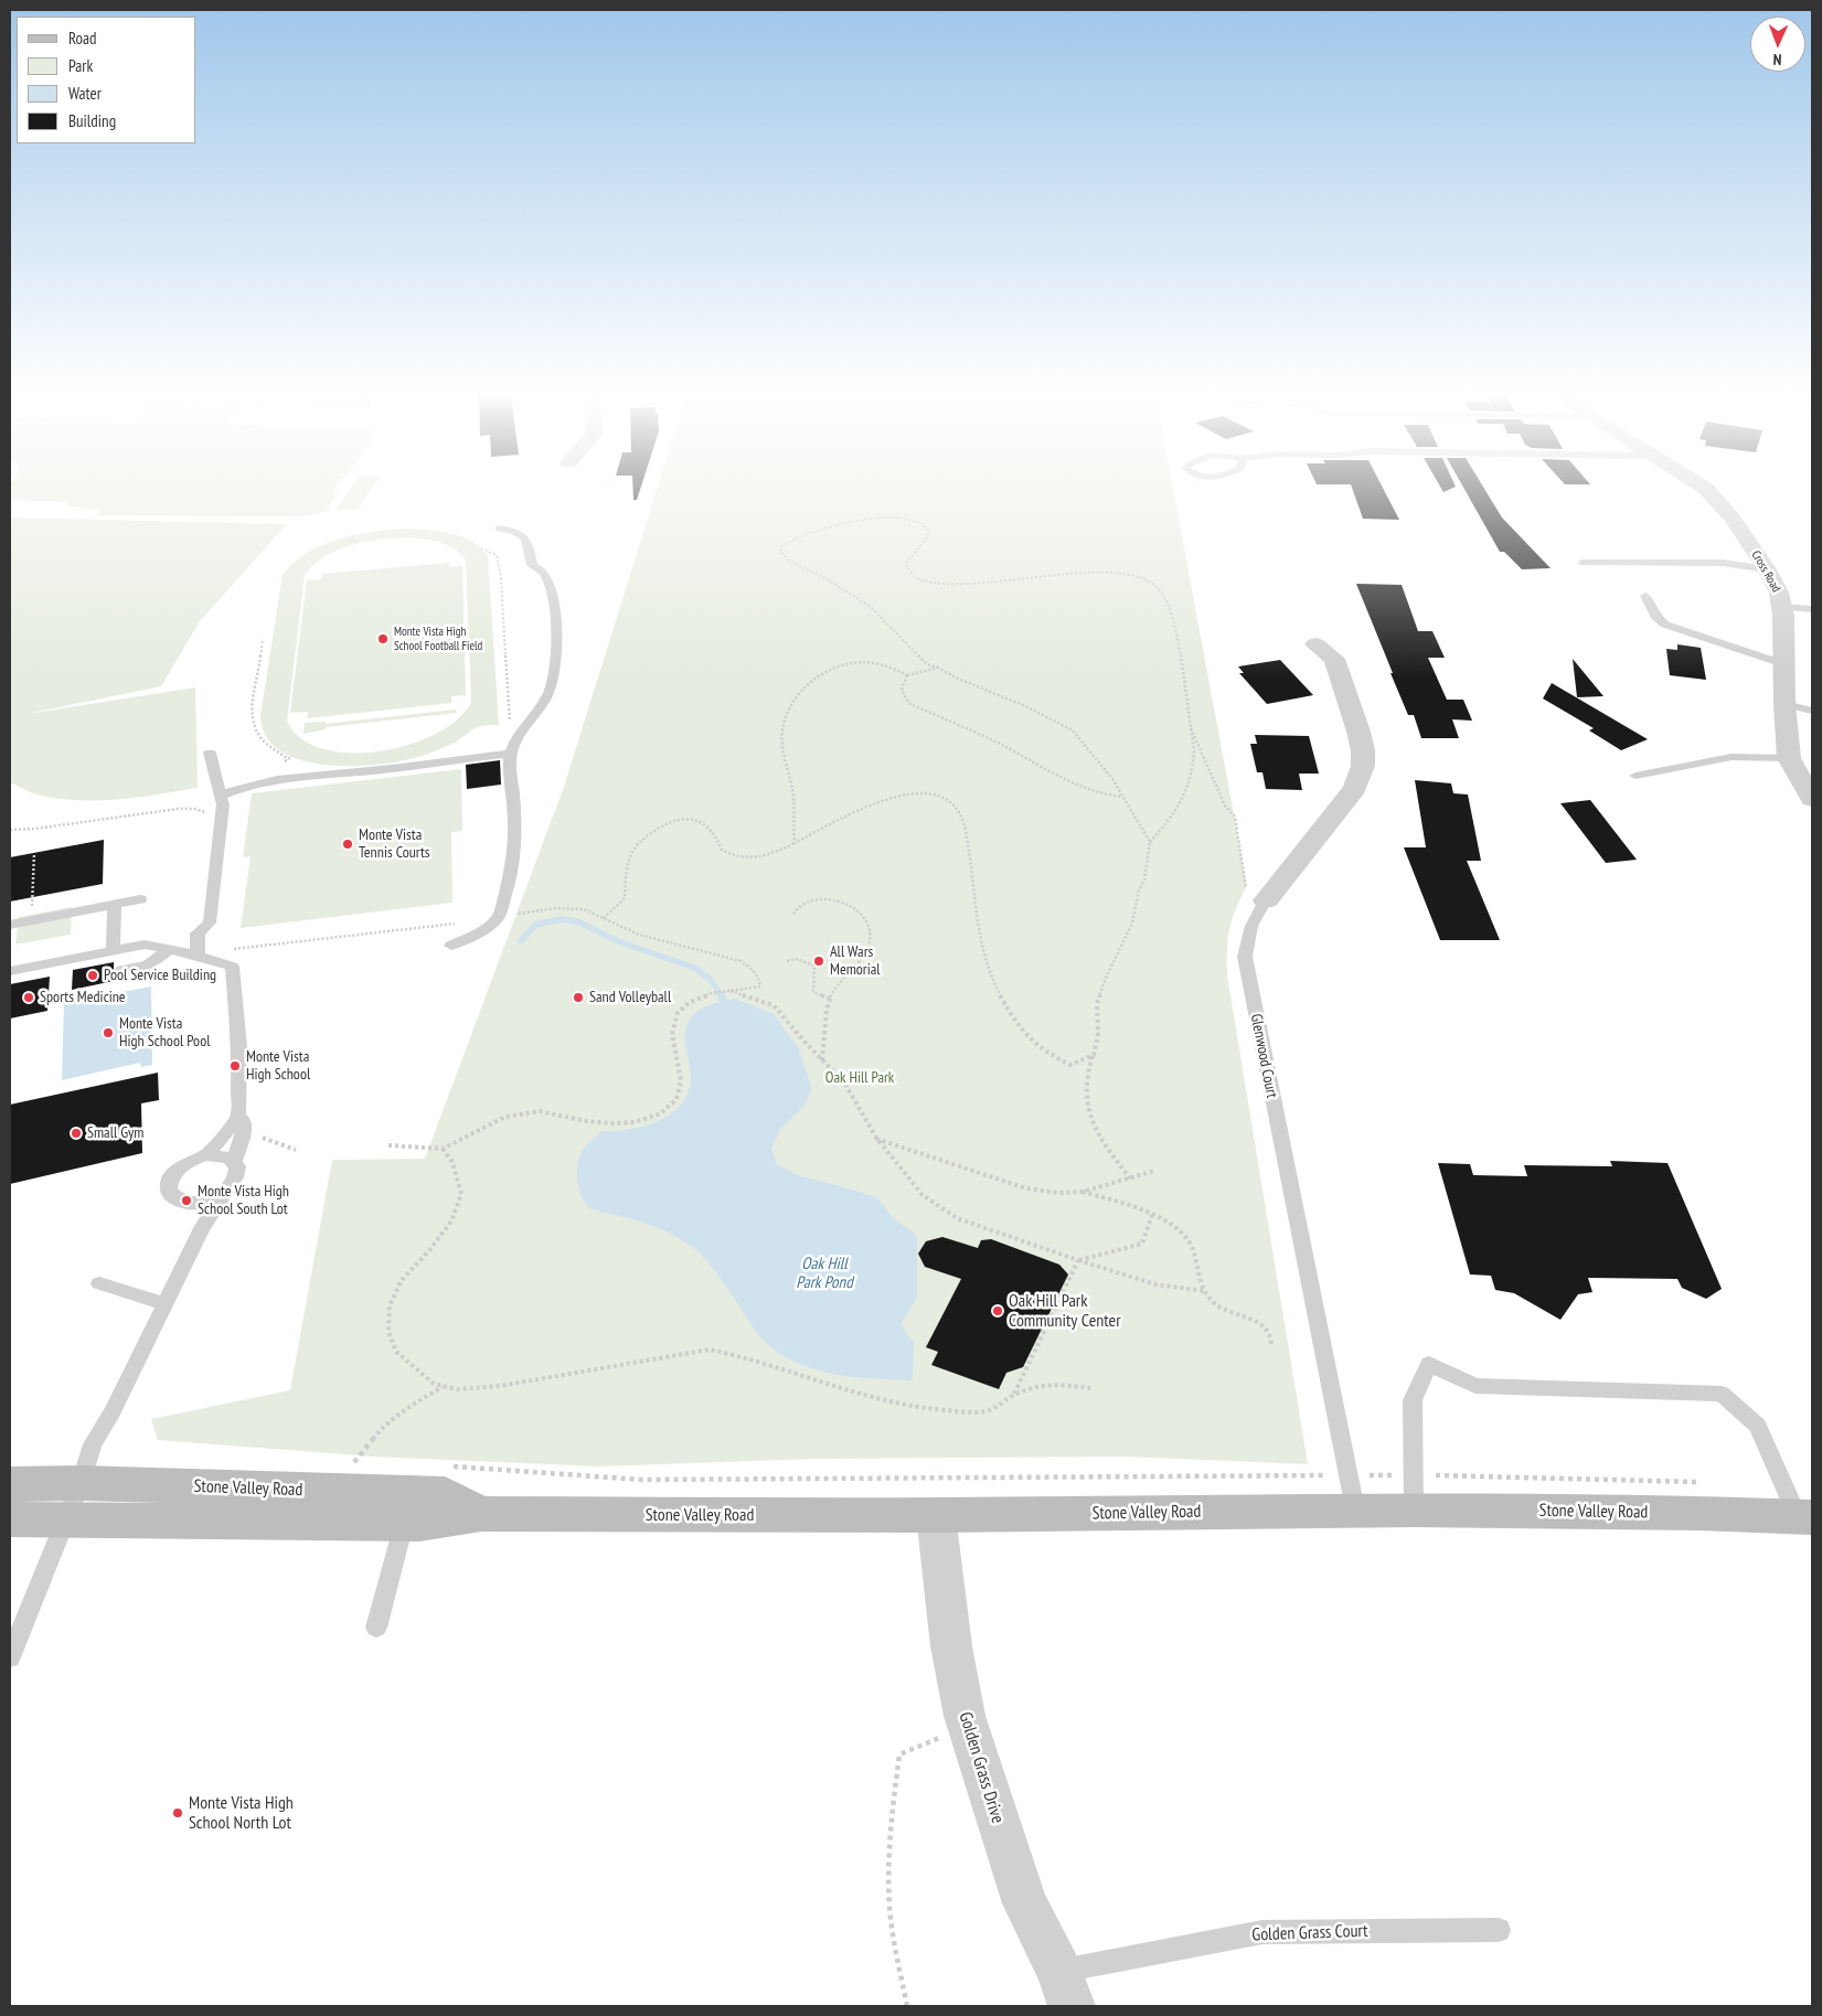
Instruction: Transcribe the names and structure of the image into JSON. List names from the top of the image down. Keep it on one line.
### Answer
{"streets":{"street":["Cross Road","Glenwood Court","Stone Valley Road","Golden Grass Drive"],"lane":["Golden Grass Court"]},"crossings":[["Glenwood Court","Stone Valley Road"],["Stone Valley Road","Golden Grass Drive"],["Golden Grass Drive","Golden Grass Court"]],"water":["Oak Hill Park Pond"],"parks":["Oak Hill Park"],"places":["Monte Vista High School Football Field","Monte Vista Tennis Courts","All Wars Memorial","Pool Service Building","Sports Medicine","Sand Volleyball","Monte Vista High School Pool","Monte Vista High School","Small Gym","Monte Vista High School South Lot","Oak Hill Park Community Center","Monte Vista High School North Lot"],"legend":["Road","Park","Water","Building"],"north":"bottom"}
